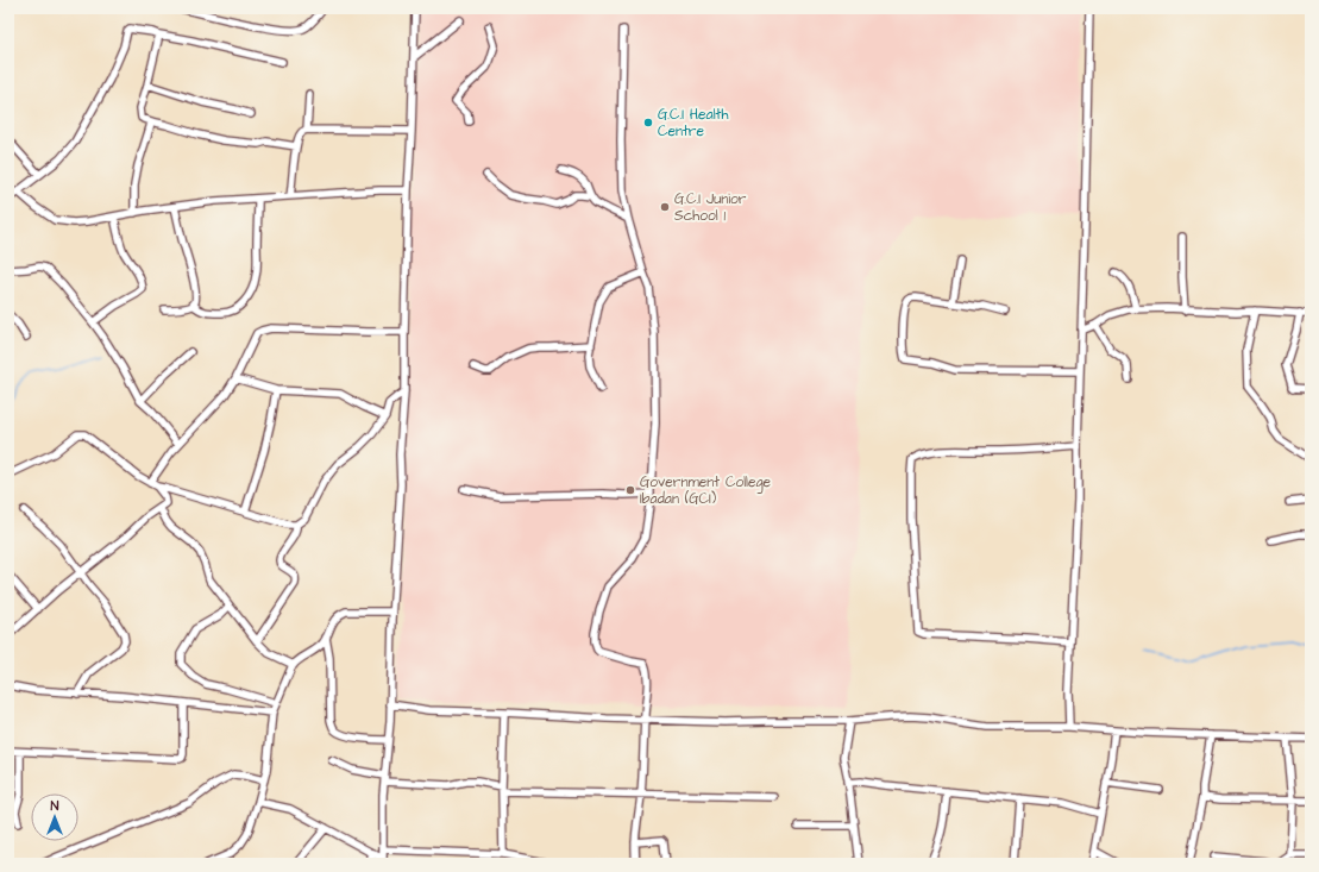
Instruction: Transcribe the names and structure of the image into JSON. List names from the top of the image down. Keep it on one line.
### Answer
{"places":["G.C.I Health Centre","G.C.I Junior School 1","Government College Ibadan (GCI)"],"north":"top"}
